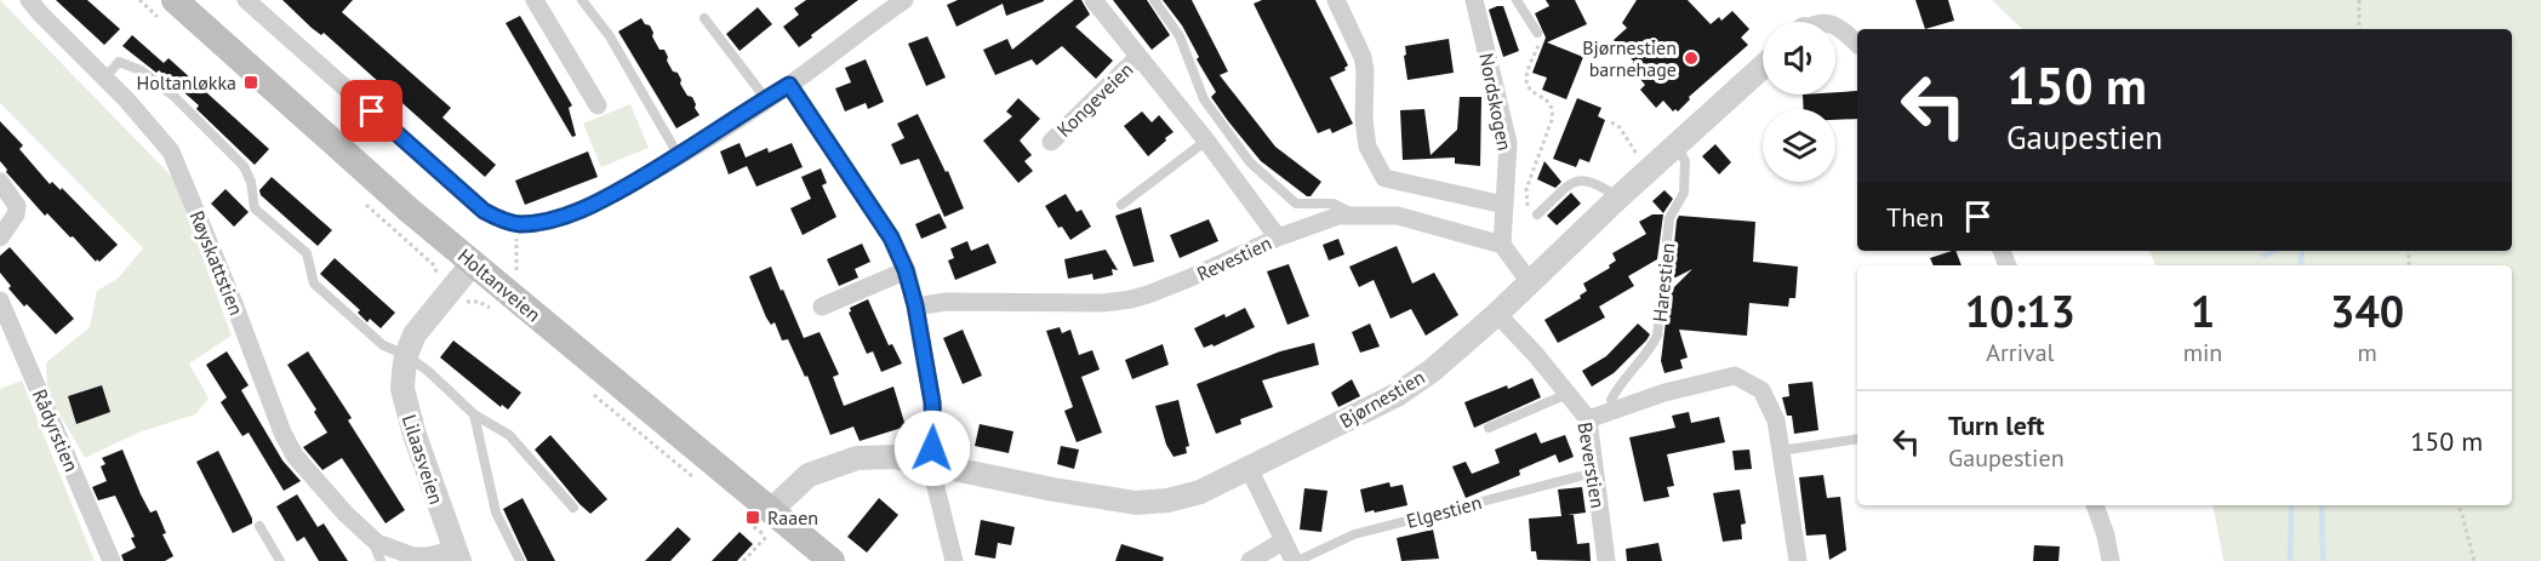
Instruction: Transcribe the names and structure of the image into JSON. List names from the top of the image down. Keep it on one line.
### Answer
{"streets":{"main road":["Holtanveien"],"street":["Kongeveien","Nordskogen","Revestien","Røyskattstien","Bjørnestien","Rådyrstien","Lilaasveien","Beverstien","Elgestien"],"lane":["Harestien"]},"crossings":[["Kongeveien","Revestien"],["Nordskogen","Revestien"],["Røyskattstien","Lilaasveien"],["Harestien","Bjørnestien"],["Holtanveien","Bjørnestien"],["Holtanveien","Lilaasveien"],["Bjørnestien","Beverstien"],["Bjørnestien","Elgestien"],["Beverstien","Elgestien"]],"places":{"other":["Bjørnestien barnehage"],"transit":["Holtanløkka","Raaen"]},"page":{"turn":["150 m","Gaupestien"],"then":"Then","eta":["10:13","Arrival","1","min","340","m"],"list":[{"name":"Turn left","note":"Gaupestien","value":"150 m"}]}}
